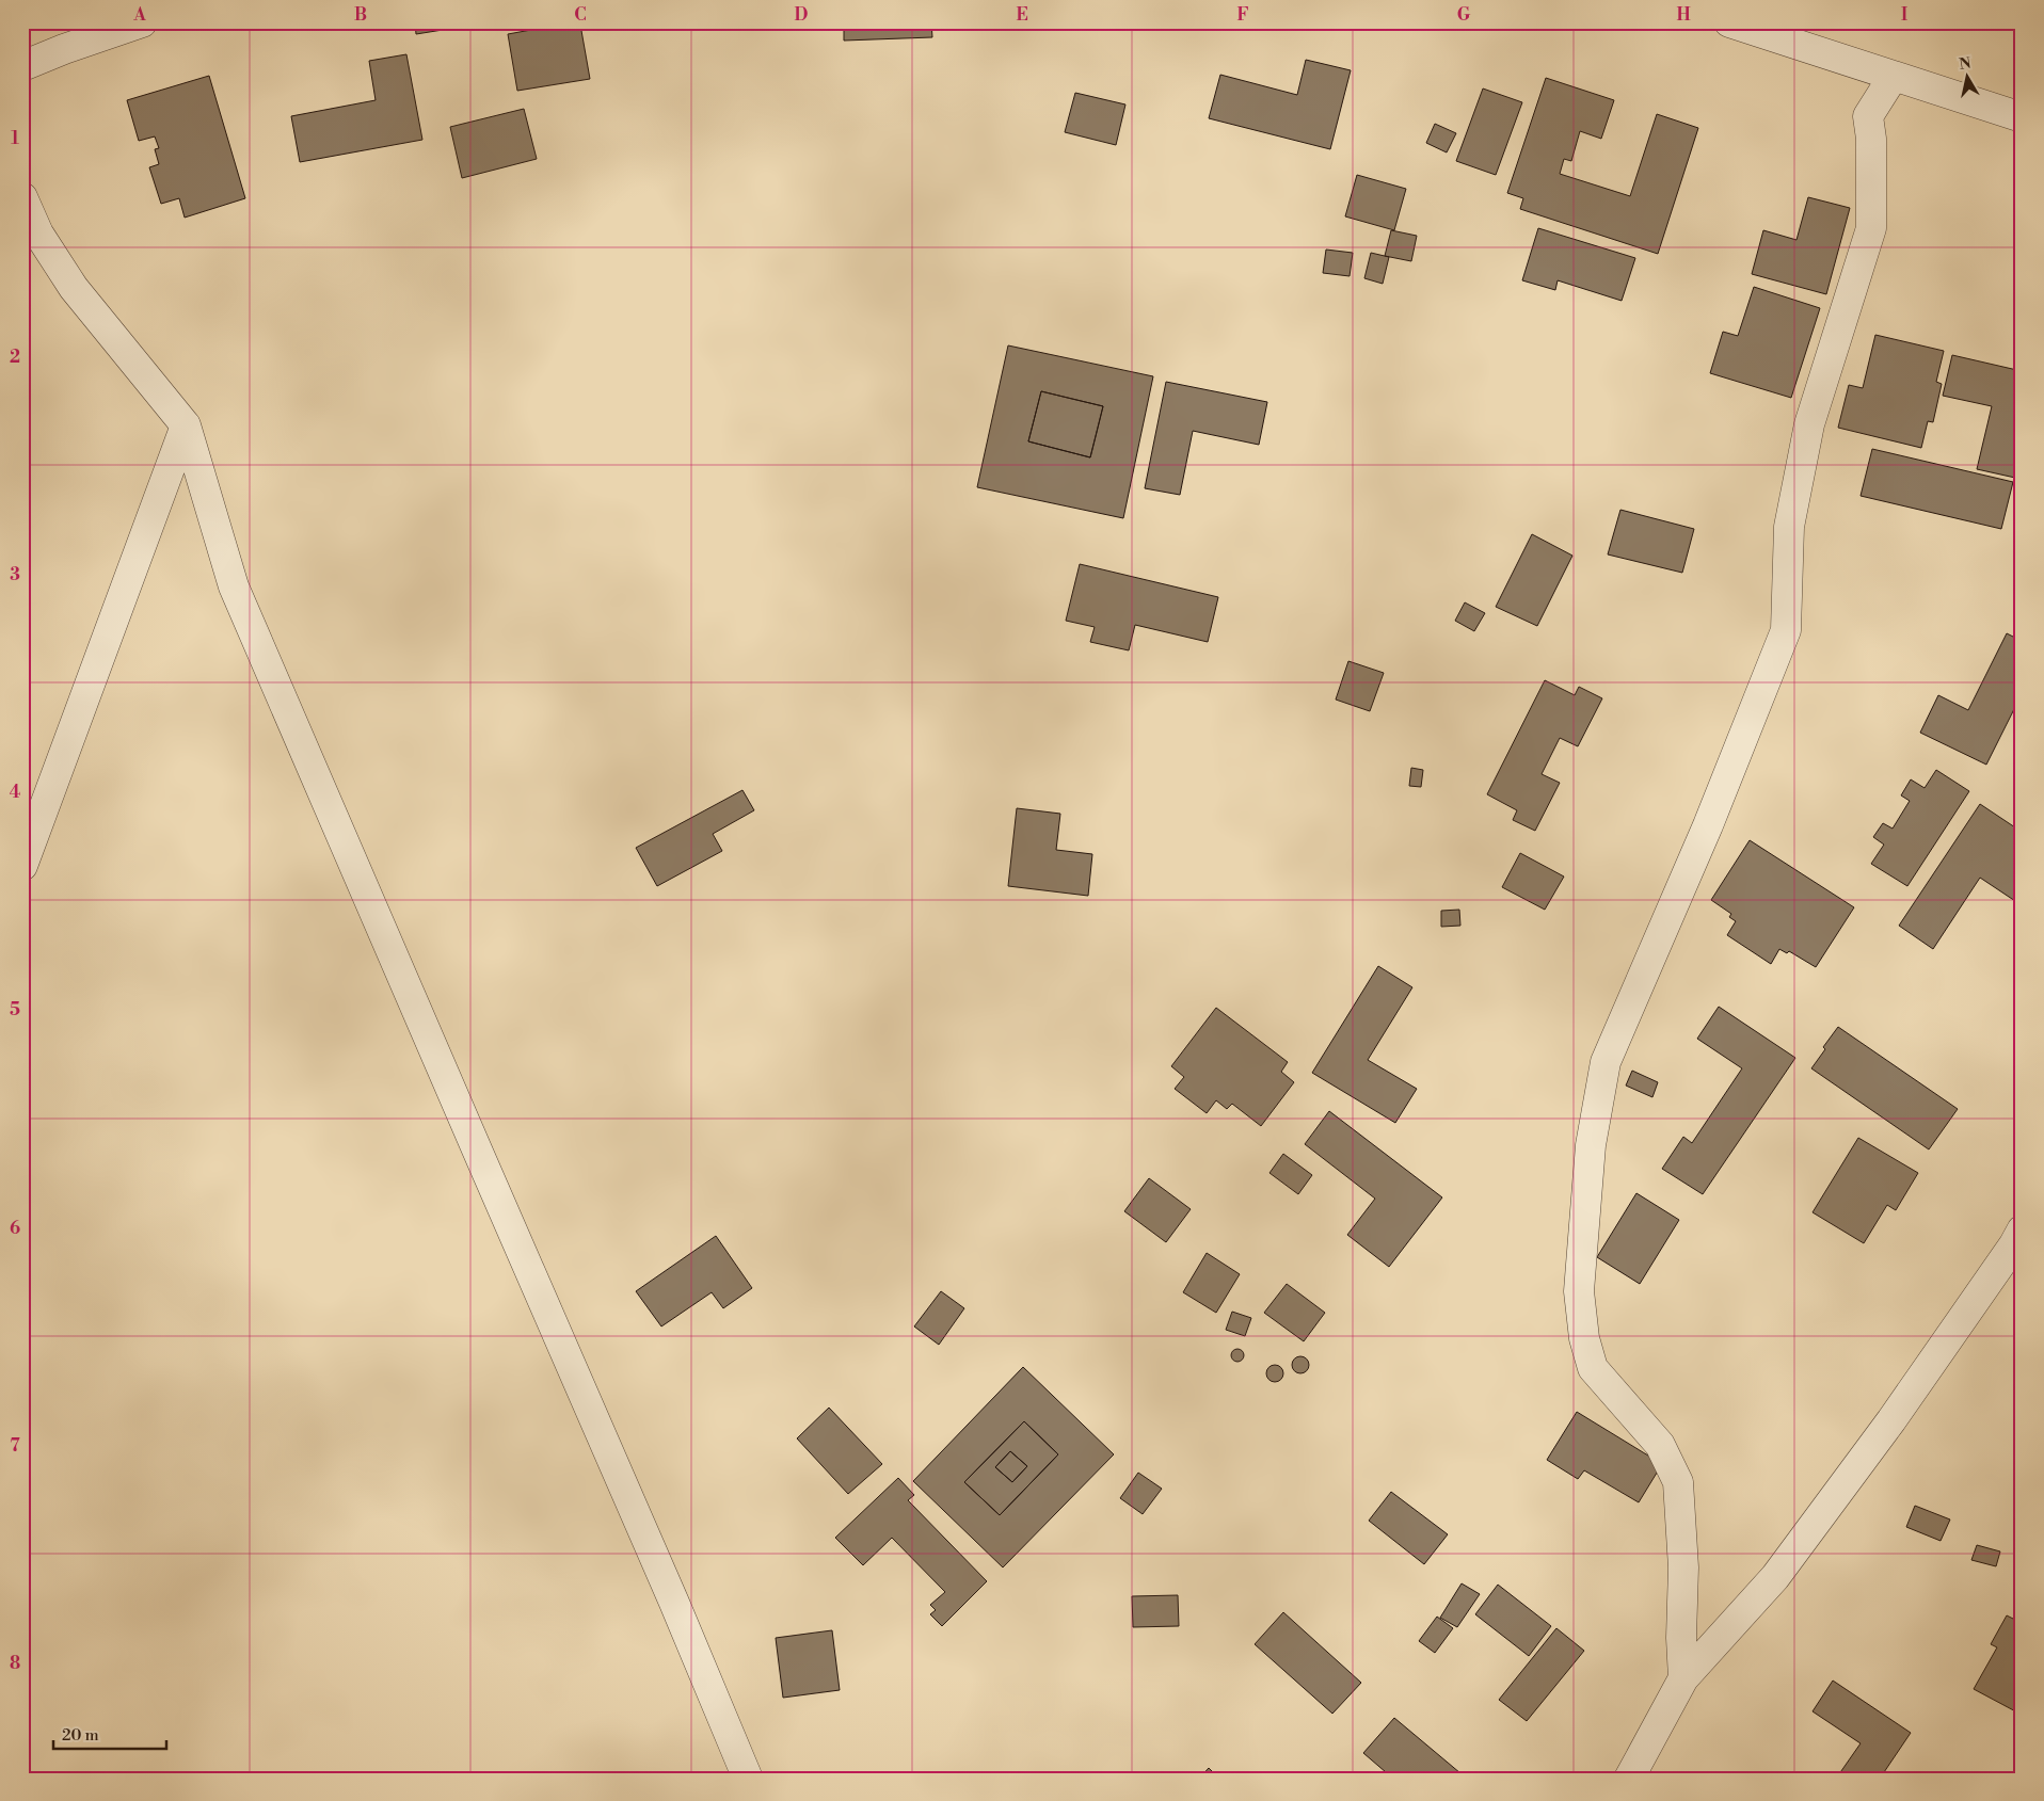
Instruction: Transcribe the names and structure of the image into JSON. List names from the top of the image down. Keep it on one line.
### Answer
{"scale_bar":"20 m","north":"top","grid":{"columns":["A","B","C","D","E","F","G","H","I"],"rows":["1","2","3","4","5","6","7","8"]}}
